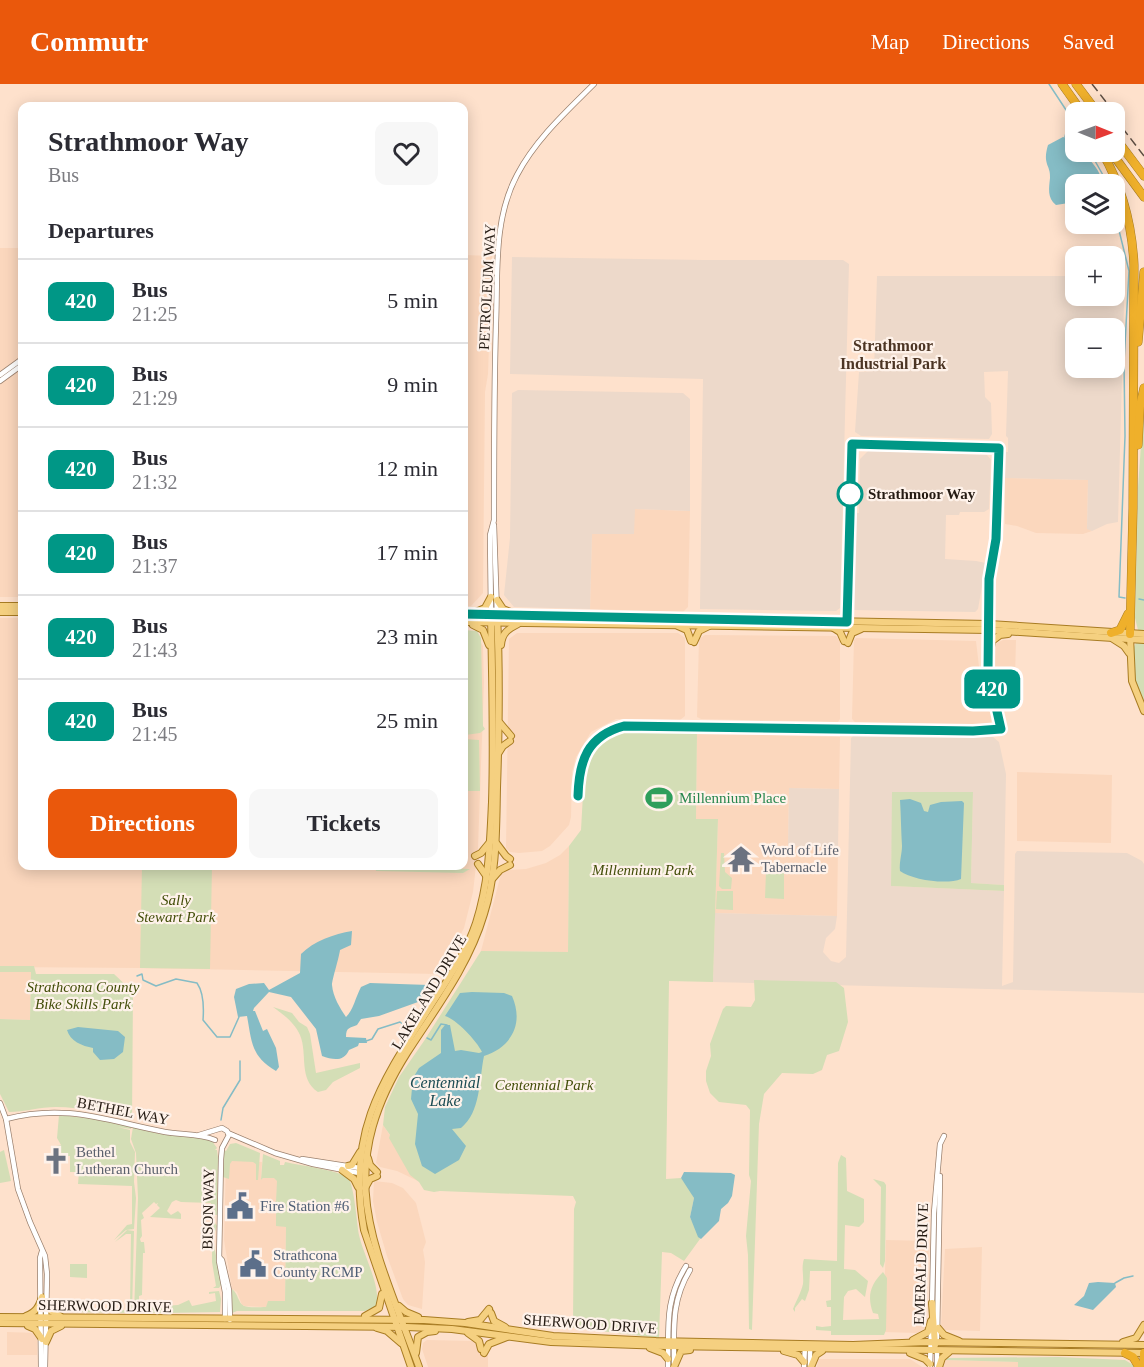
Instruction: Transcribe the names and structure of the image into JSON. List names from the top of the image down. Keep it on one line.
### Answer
{"streets":{"main road":["LAKELAND DRIVE","SHERWOOD DRIVE"],"street":["PETROLEUM WAY","BETHEL WAY","BISON WAY","EMERALD DRIVE"]},"crossings":[["PETROLEUM WAY","LAKELAND DRIVE"],["LAKELAND DRIVE","SHERWOOD DRIVE"],["BETHEL WAY","BISON WAY"],["BISON WAY","SHERWOOD DRIVE"],["EMERALD DRIVE","SHERWOOD DRIVE"]],"districts":["Strathmoor Industrial Park"],"water":["Centennial Lake"],"parks":["Millennium Park","Sally Stewart Park","Strathcona County Bike Skills Park","Centennial Park"],"places":{"other":["Strathmoor Way"],"sports":["Millennium Place"],"temple":["Word of Life Tabernacle"],"church":["Bethel Lutheran Church"],"public building":["Fire Station #6","Strathcona County RCMP"]},"lines":["bus line 420"],"north":"right","page":{"header":"Commutr","nav":["Map","Directions","Saved"],"on_map":"420","map_buttons":["+","−"],"heading":[["Strathmoor Way","Bus"],"Departures"],"list":[{"mark":"420","name":"Bus","note":"21:25","value":"5 min"},{"mark":"420","name":"Bus","note":"21:29","value":"9 min"},{"mark":"420","name":"Bus","note":"21:32","value":"12 min"},{"mark":"420","name":"Bus","note":"21:37","value":"17 min"},{"mark":"420","name":"Bus","note":"21:43","value":"23 min"},{"mark":"420","name":"Bus","note":"21:45","value":"25 min"}],"buttons":["Directions","Tickets"]}}
